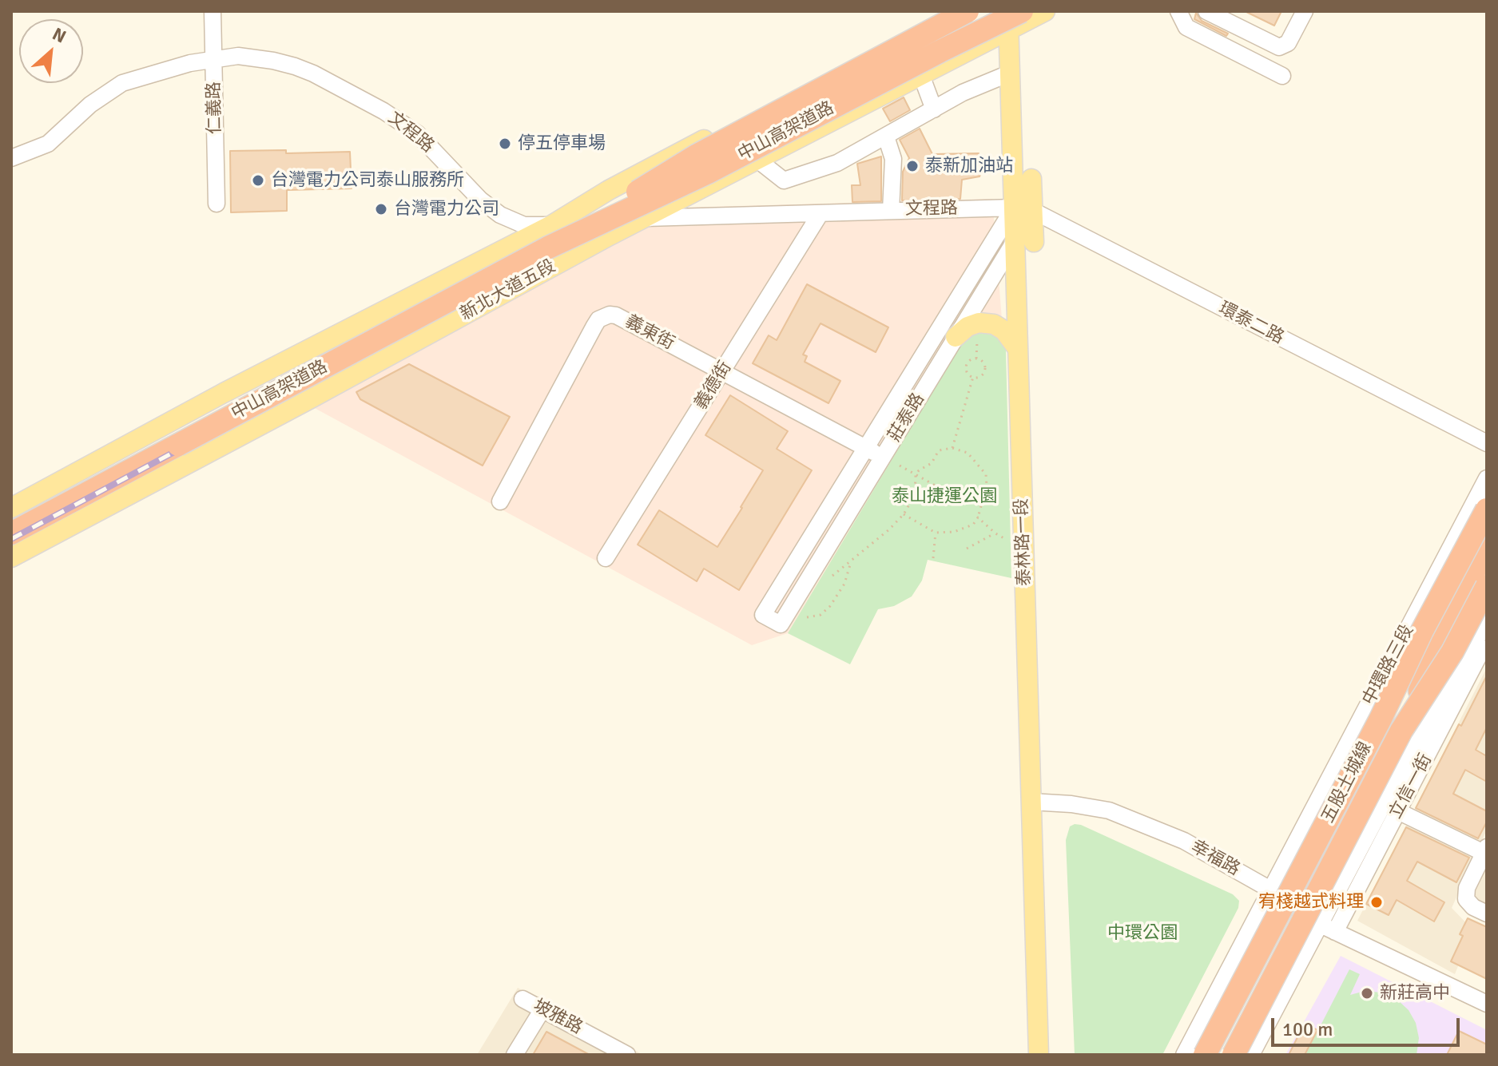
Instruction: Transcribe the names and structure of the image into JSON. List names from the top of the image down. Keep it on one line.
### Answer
{"streets":{"highway":["中山高架道路","五股土城線"],"main road":["新北大道五段","泰林路一段"],"street":["仁義路","文程路","環泰二路","義東街","義德街","莊泰路","中環路三段","立信一街","幸福路","坡雅路"]},"crossings":[["仁義路","文程路"],["文程路","新北大道五段"],["文程路","環泰二路"],["文程路","義德街"],["文程路","莊泰路"],["文程路","泰林路一段"],["新北大道五段","泰林路一段"],["環泰二路","莊泰路"],["環泰二路","泰林路一段"],["義東街","義德街"],["義東街","莊泰路"],["莊泰路","泰林路一段"],["泰林路一段","幸福路"],["中環路三段","幸福路"],["立信一街","幸福路"]],"parks":["泰山捷運公園","中環公園"],"places":["停五停車場","泰新加油站","台灣電力公司泰山服務所","台灣電力公司","宥棧越式料理","新莊高中"],"scale_bar":"100 m","north":"top right"}
